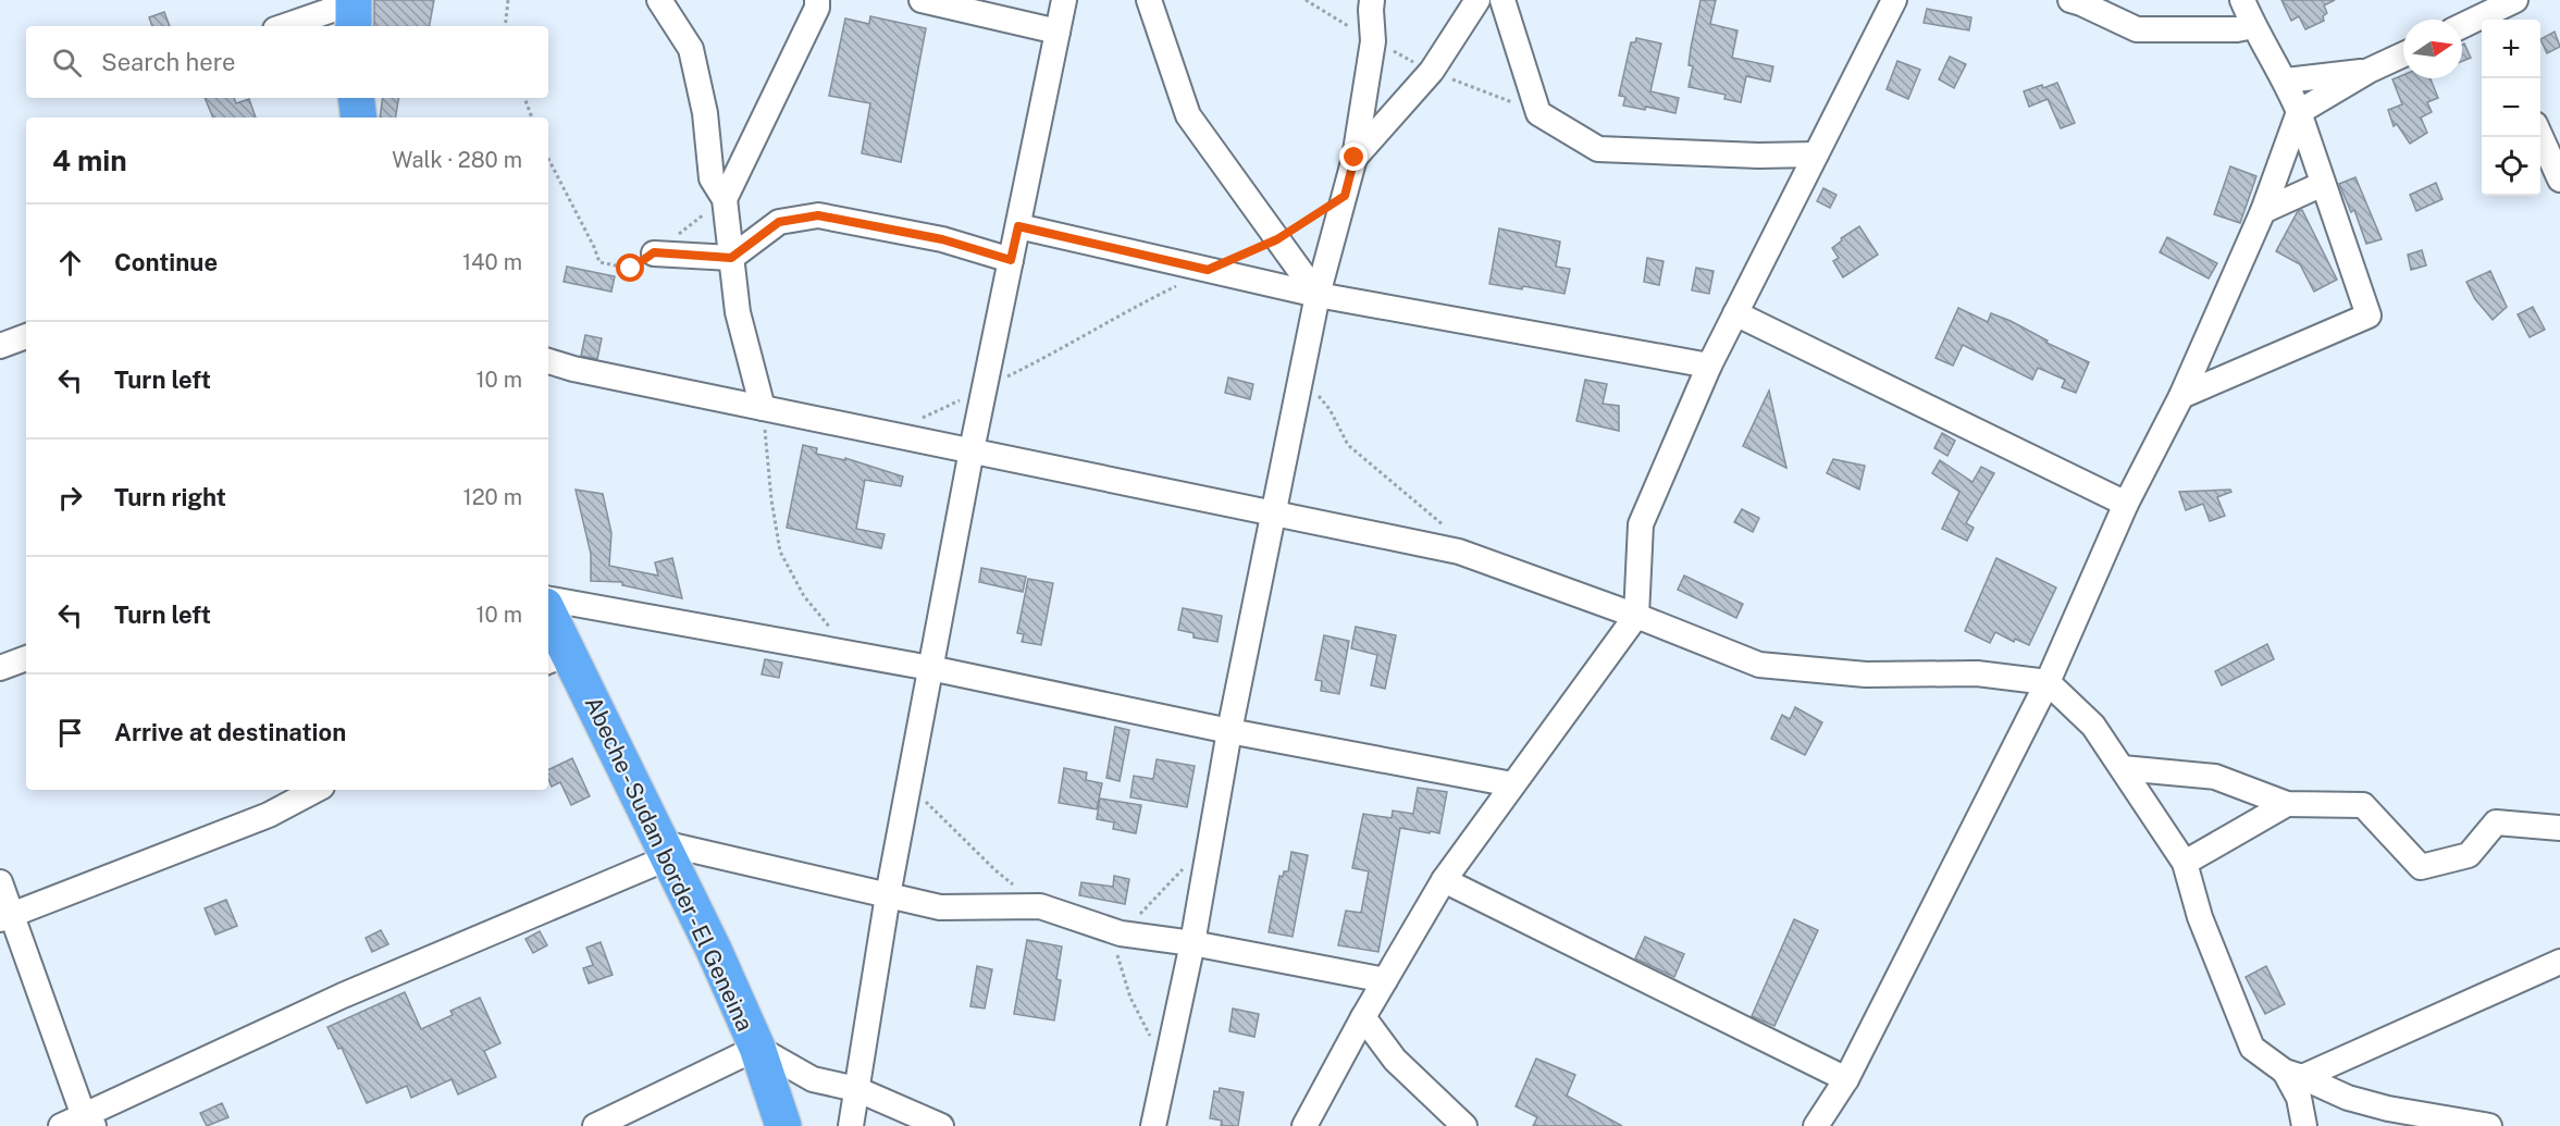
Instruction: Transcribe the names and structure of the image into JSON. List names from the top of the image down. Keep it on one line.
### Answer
{"streets":{"highway":["Abeche - Sudan border - El Geneina"]},"north":"right","page":{"map_buttons":["+","−"],"search":"Search here","heading":["4 min","Walk · 280 m"],"list":[["Continue","140 m"],["Turn left","10 m"],["Turn right","120 m"],["Turn left","10 m"],"Arrive at destination"]}}
